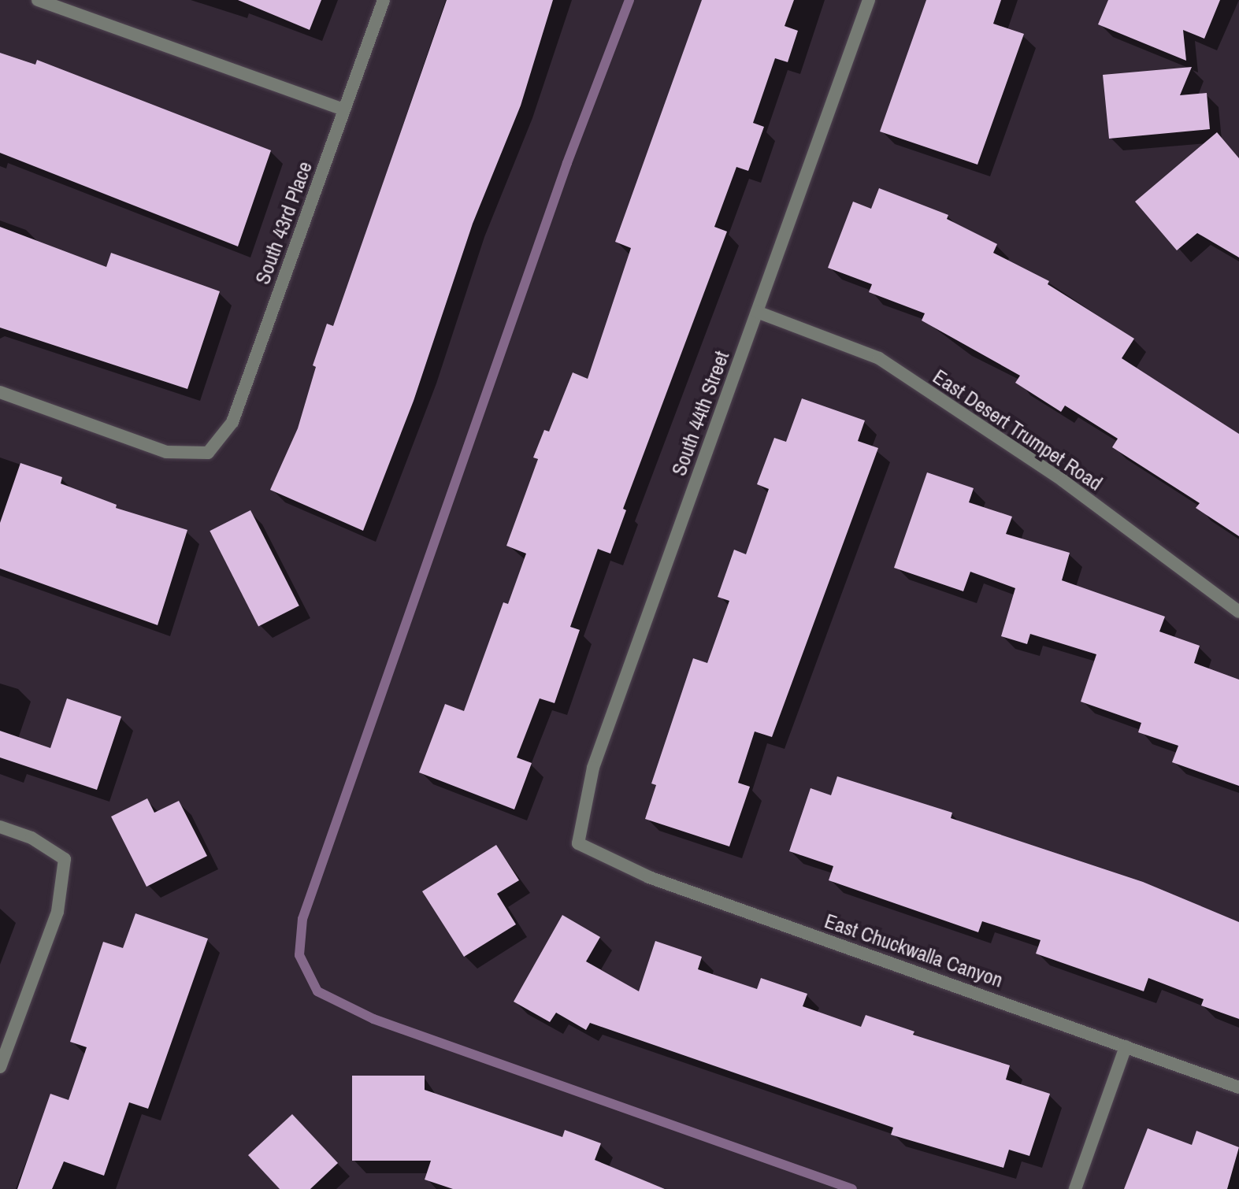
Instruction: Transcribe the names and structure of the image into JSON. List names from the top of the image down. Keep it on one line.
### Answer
{"streets":{"street":["South 43rd Place","South 44th Street","East Desert Trumpet Road","East Chuckwalla Canyon"]},"crossings":[["South 44th Street","East Desert Trumpet Road"],["South 44th Street","East Chuckwalla Canyon"]]}
